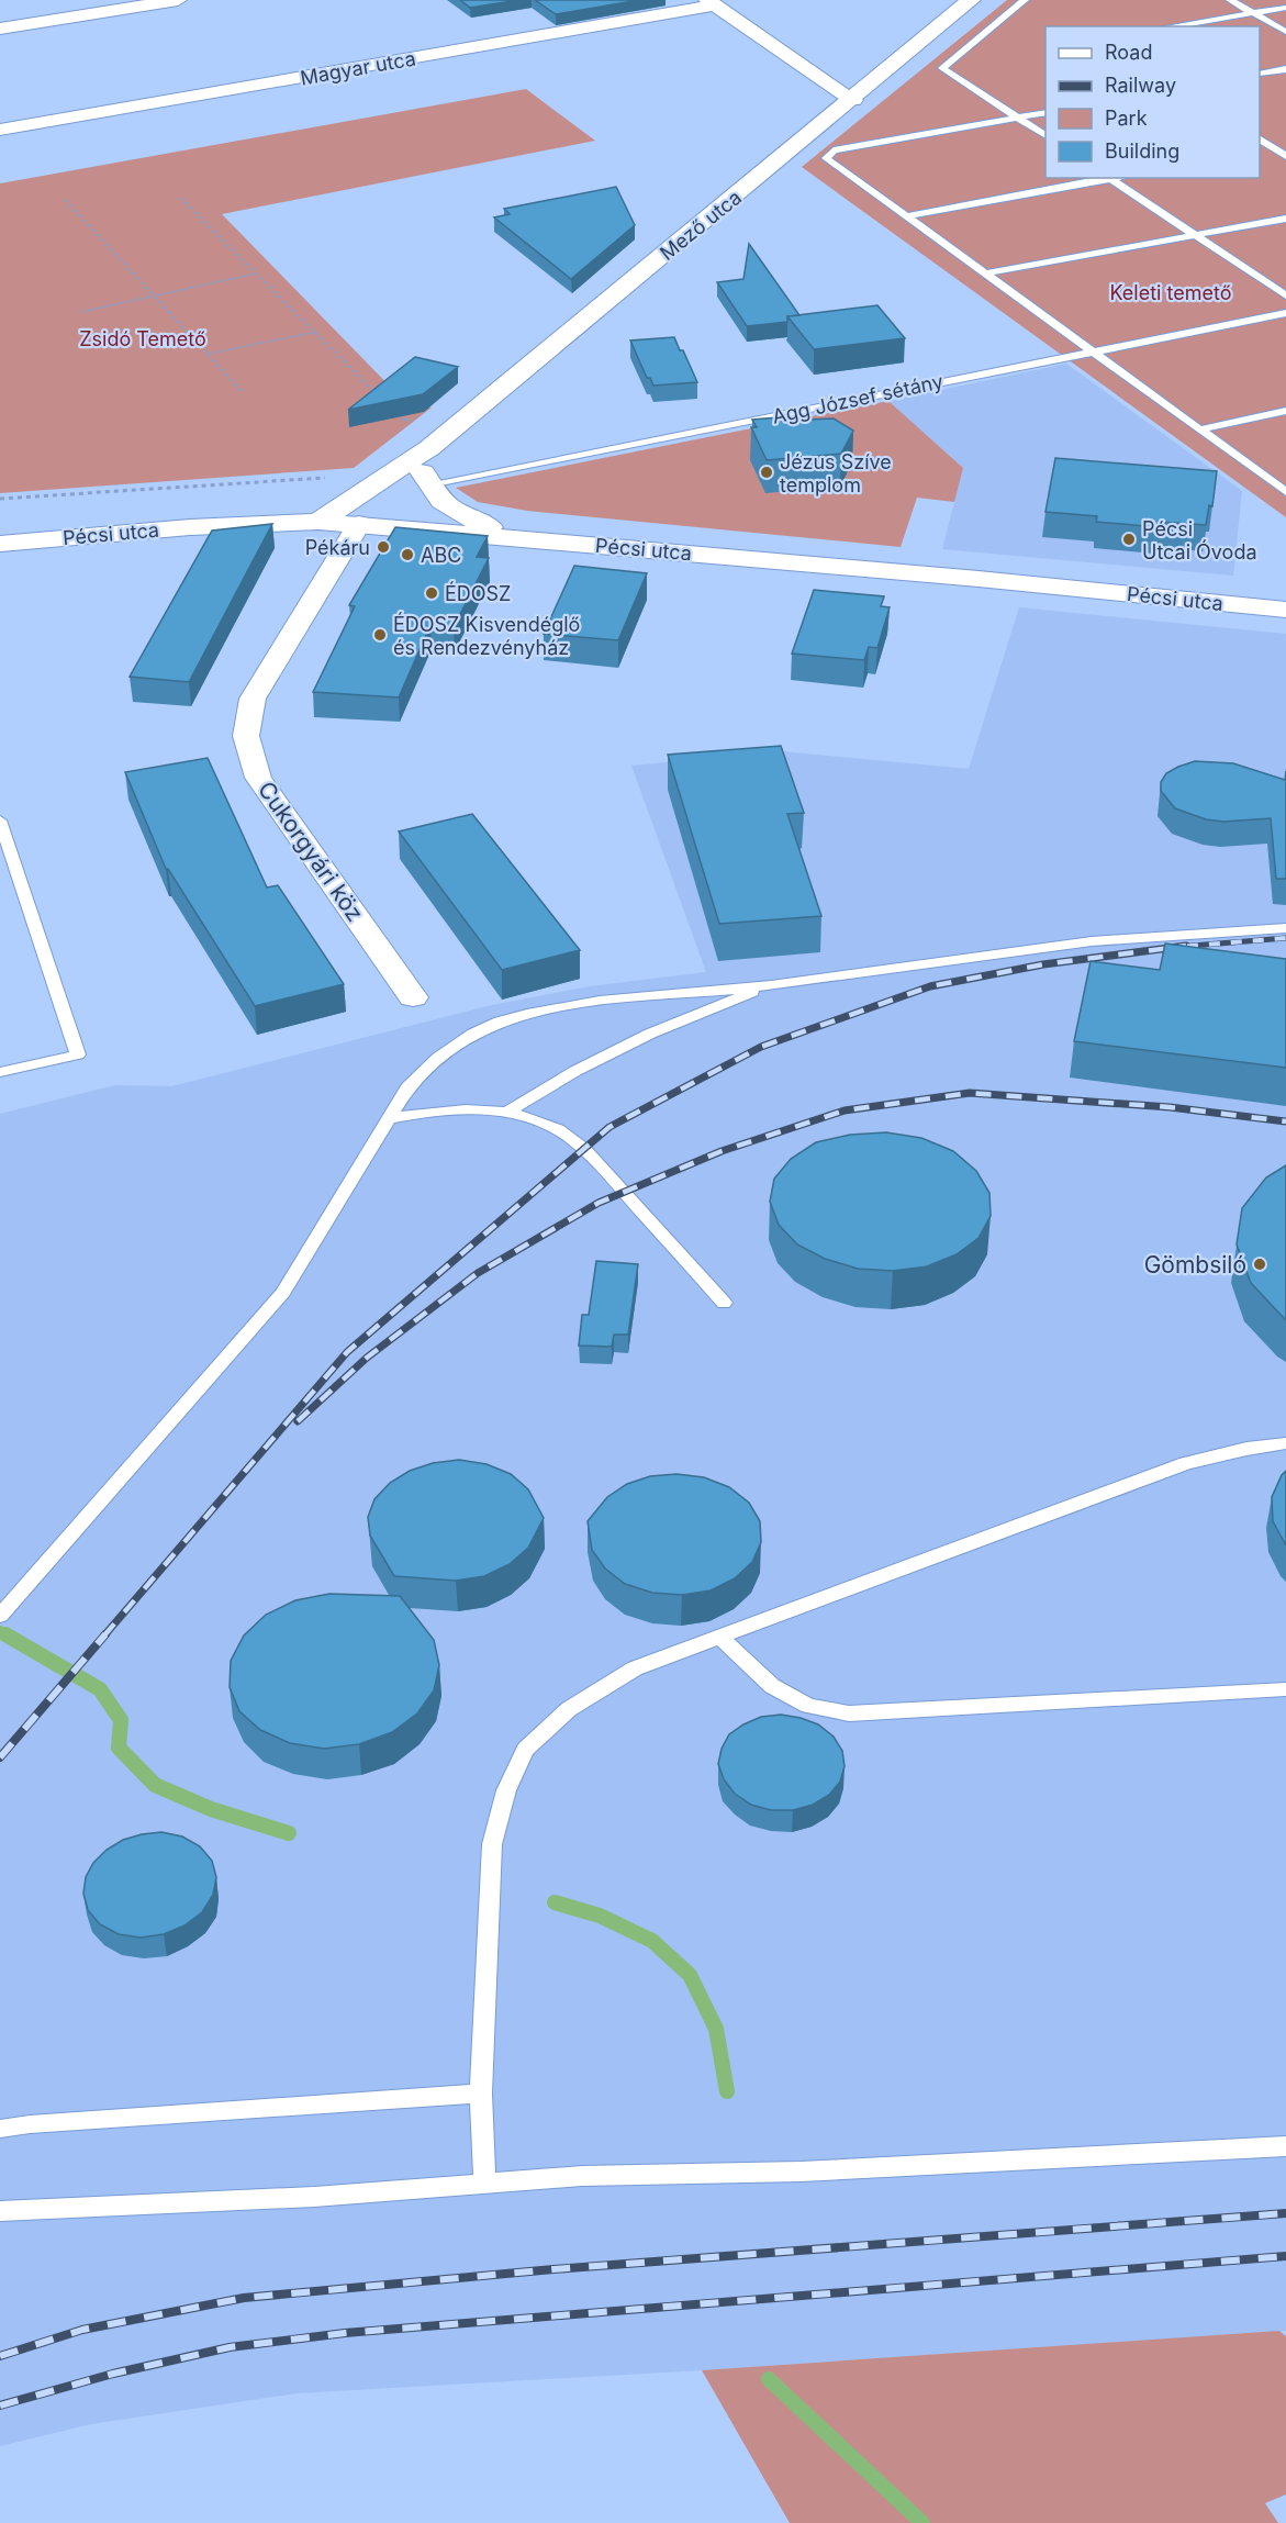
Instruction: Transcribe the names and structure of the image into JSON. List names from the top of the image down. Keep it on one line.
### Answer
{"streets":{"street":["Magyar utca","Mező utca","Pécsi utca","Cukorgyári köz"],"lane":["Agg József sétány"]},"crossings":[["Mező utca","Pécsi utca"],["Pécsi utca","Cukorgyári köz"]],"parks":["Keleti temető","Zsidó Temető"],"places":["Jézus Szíve templom","Pécsi Utcai Óvoda","Pékáru","ABC","ÉDOSZ","ÉDOSZ Kisvendéglő és Rendezvényház","Gömbsiló"],"legend":["Road","Railway","Park","Building"]}
